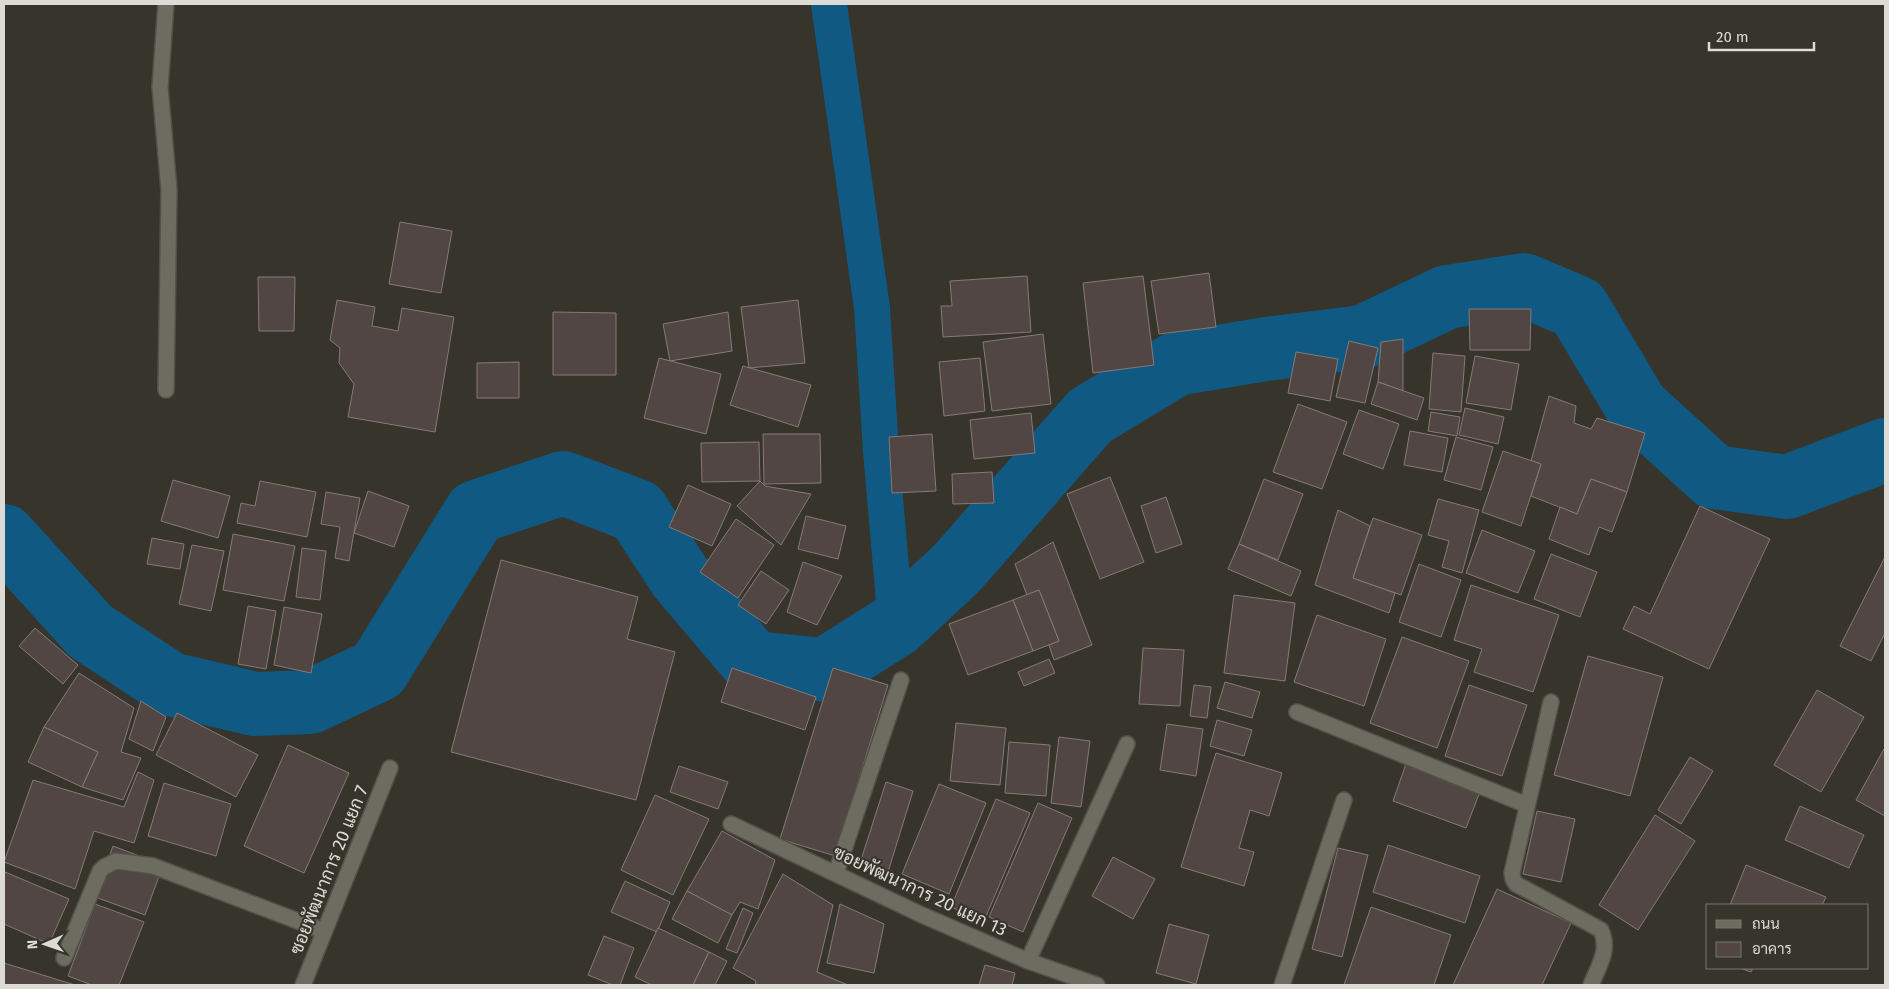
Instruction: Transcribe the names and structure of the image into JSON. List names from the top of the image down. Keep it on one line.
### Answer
{"streets":{"street":["ซอยพัฒนาการ 20 แยก 7","ซอยพัฒนาการ 20 แยก 13"]},"legend":["ถนน","อาคาร"],"scale_bar":"20 m","north":"left"}
